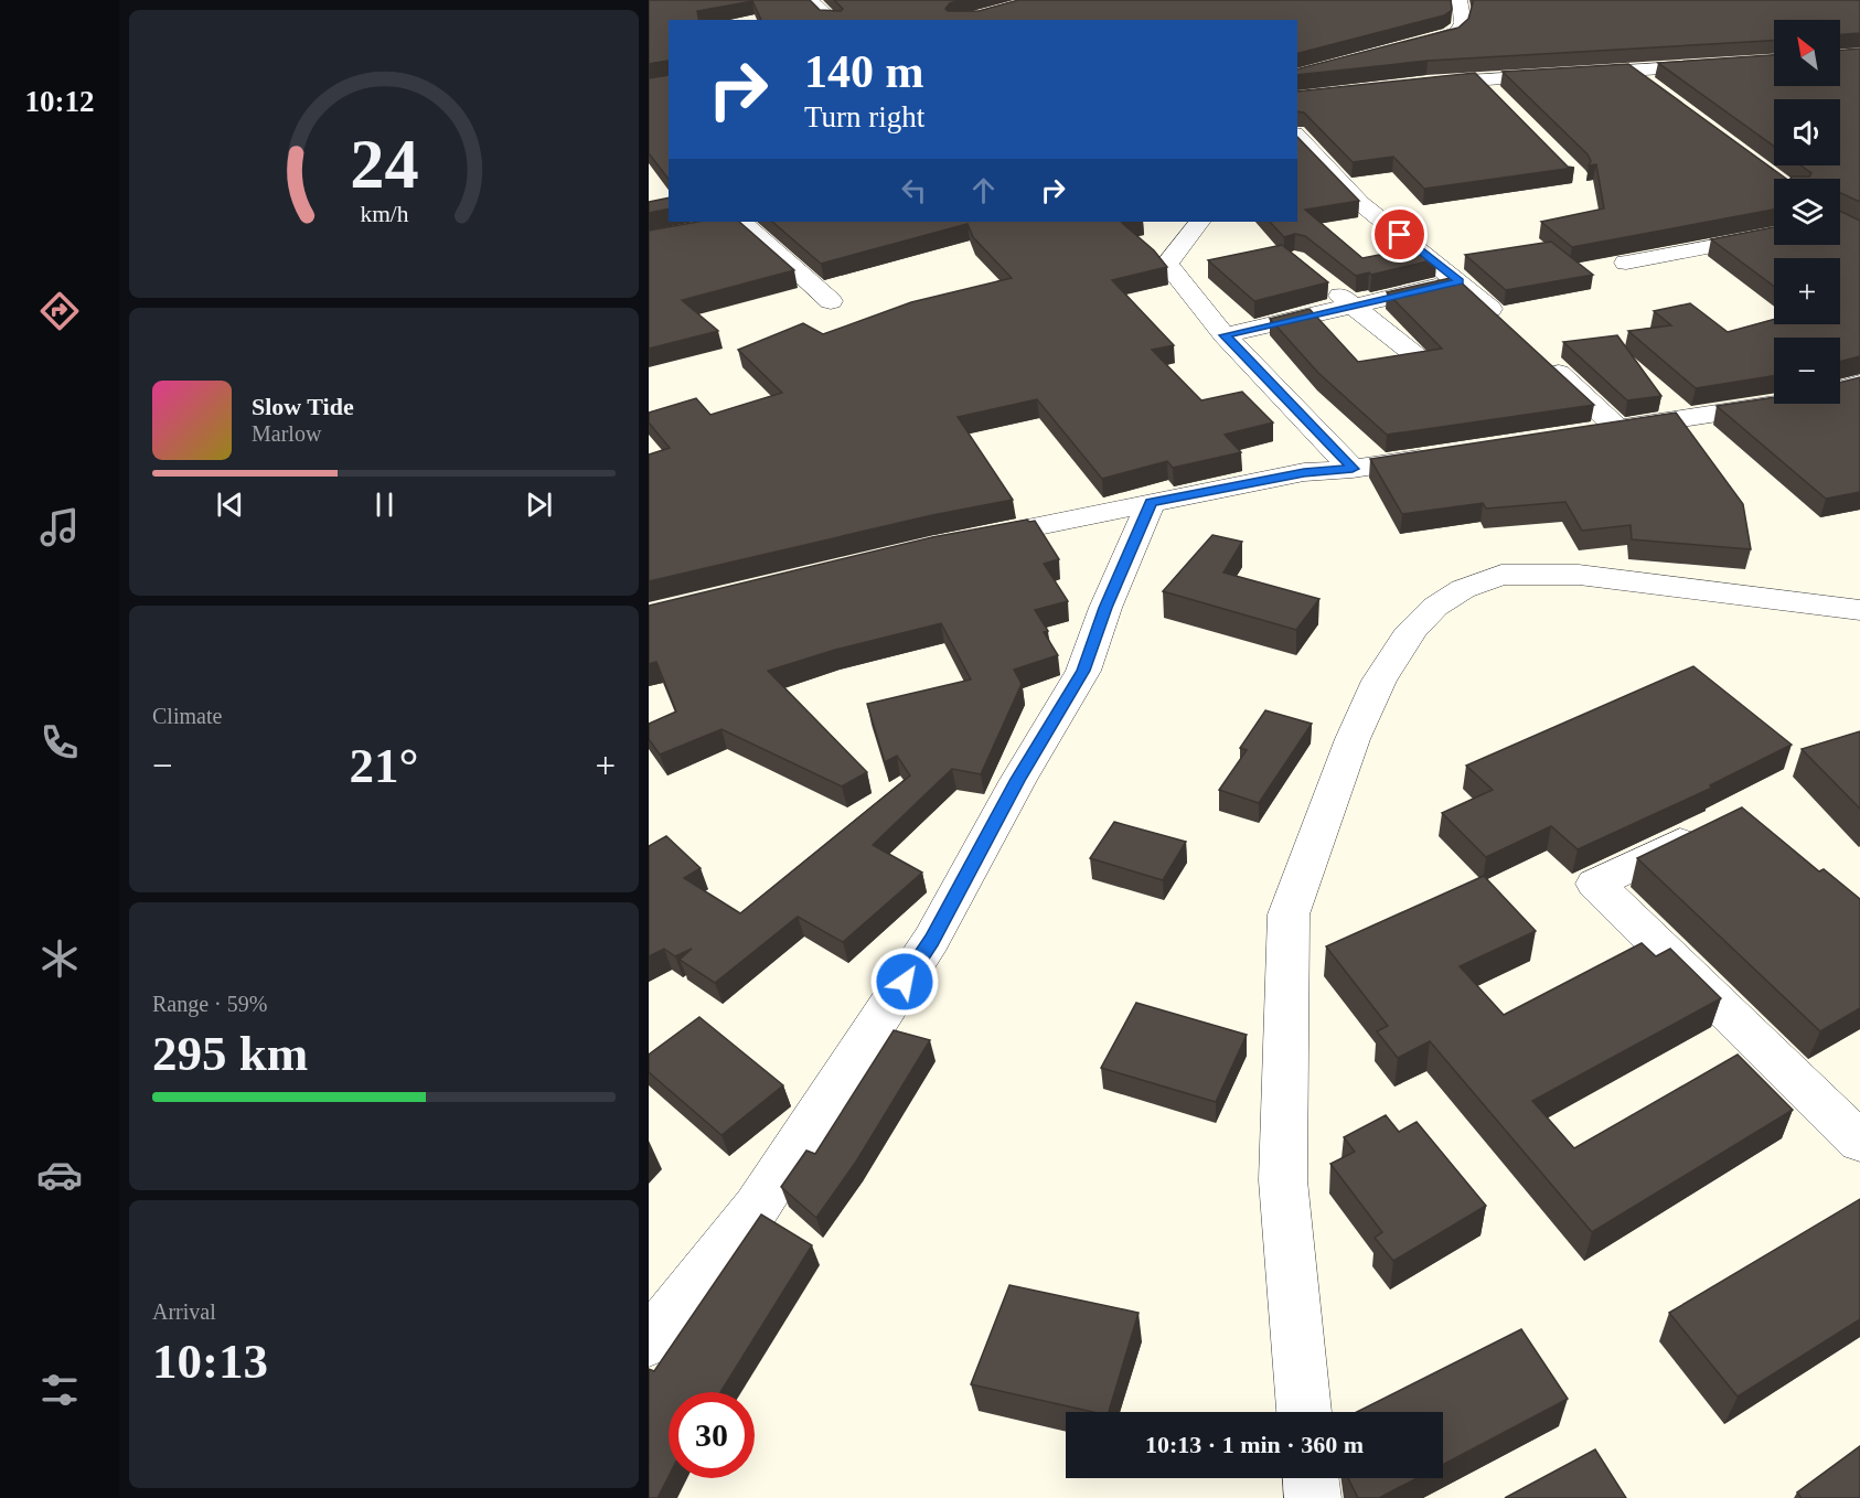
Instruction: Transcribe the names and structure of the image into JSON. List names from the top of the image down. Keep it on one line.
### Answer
{"north":"top left","page":{"tabs":"10:12","map_buttons":["+","−"],"turn":["140 m","Turn right"],"song":["Slow Tide","Marlow"],"tile":["Climate",["Range · 59%","295 km"],["Arrival","10:13"]],"heat":["−","21°","+"],"limit":"30","trip":"10:13 · 1 min · 360 m","gauge":["24","km/h"]}}
